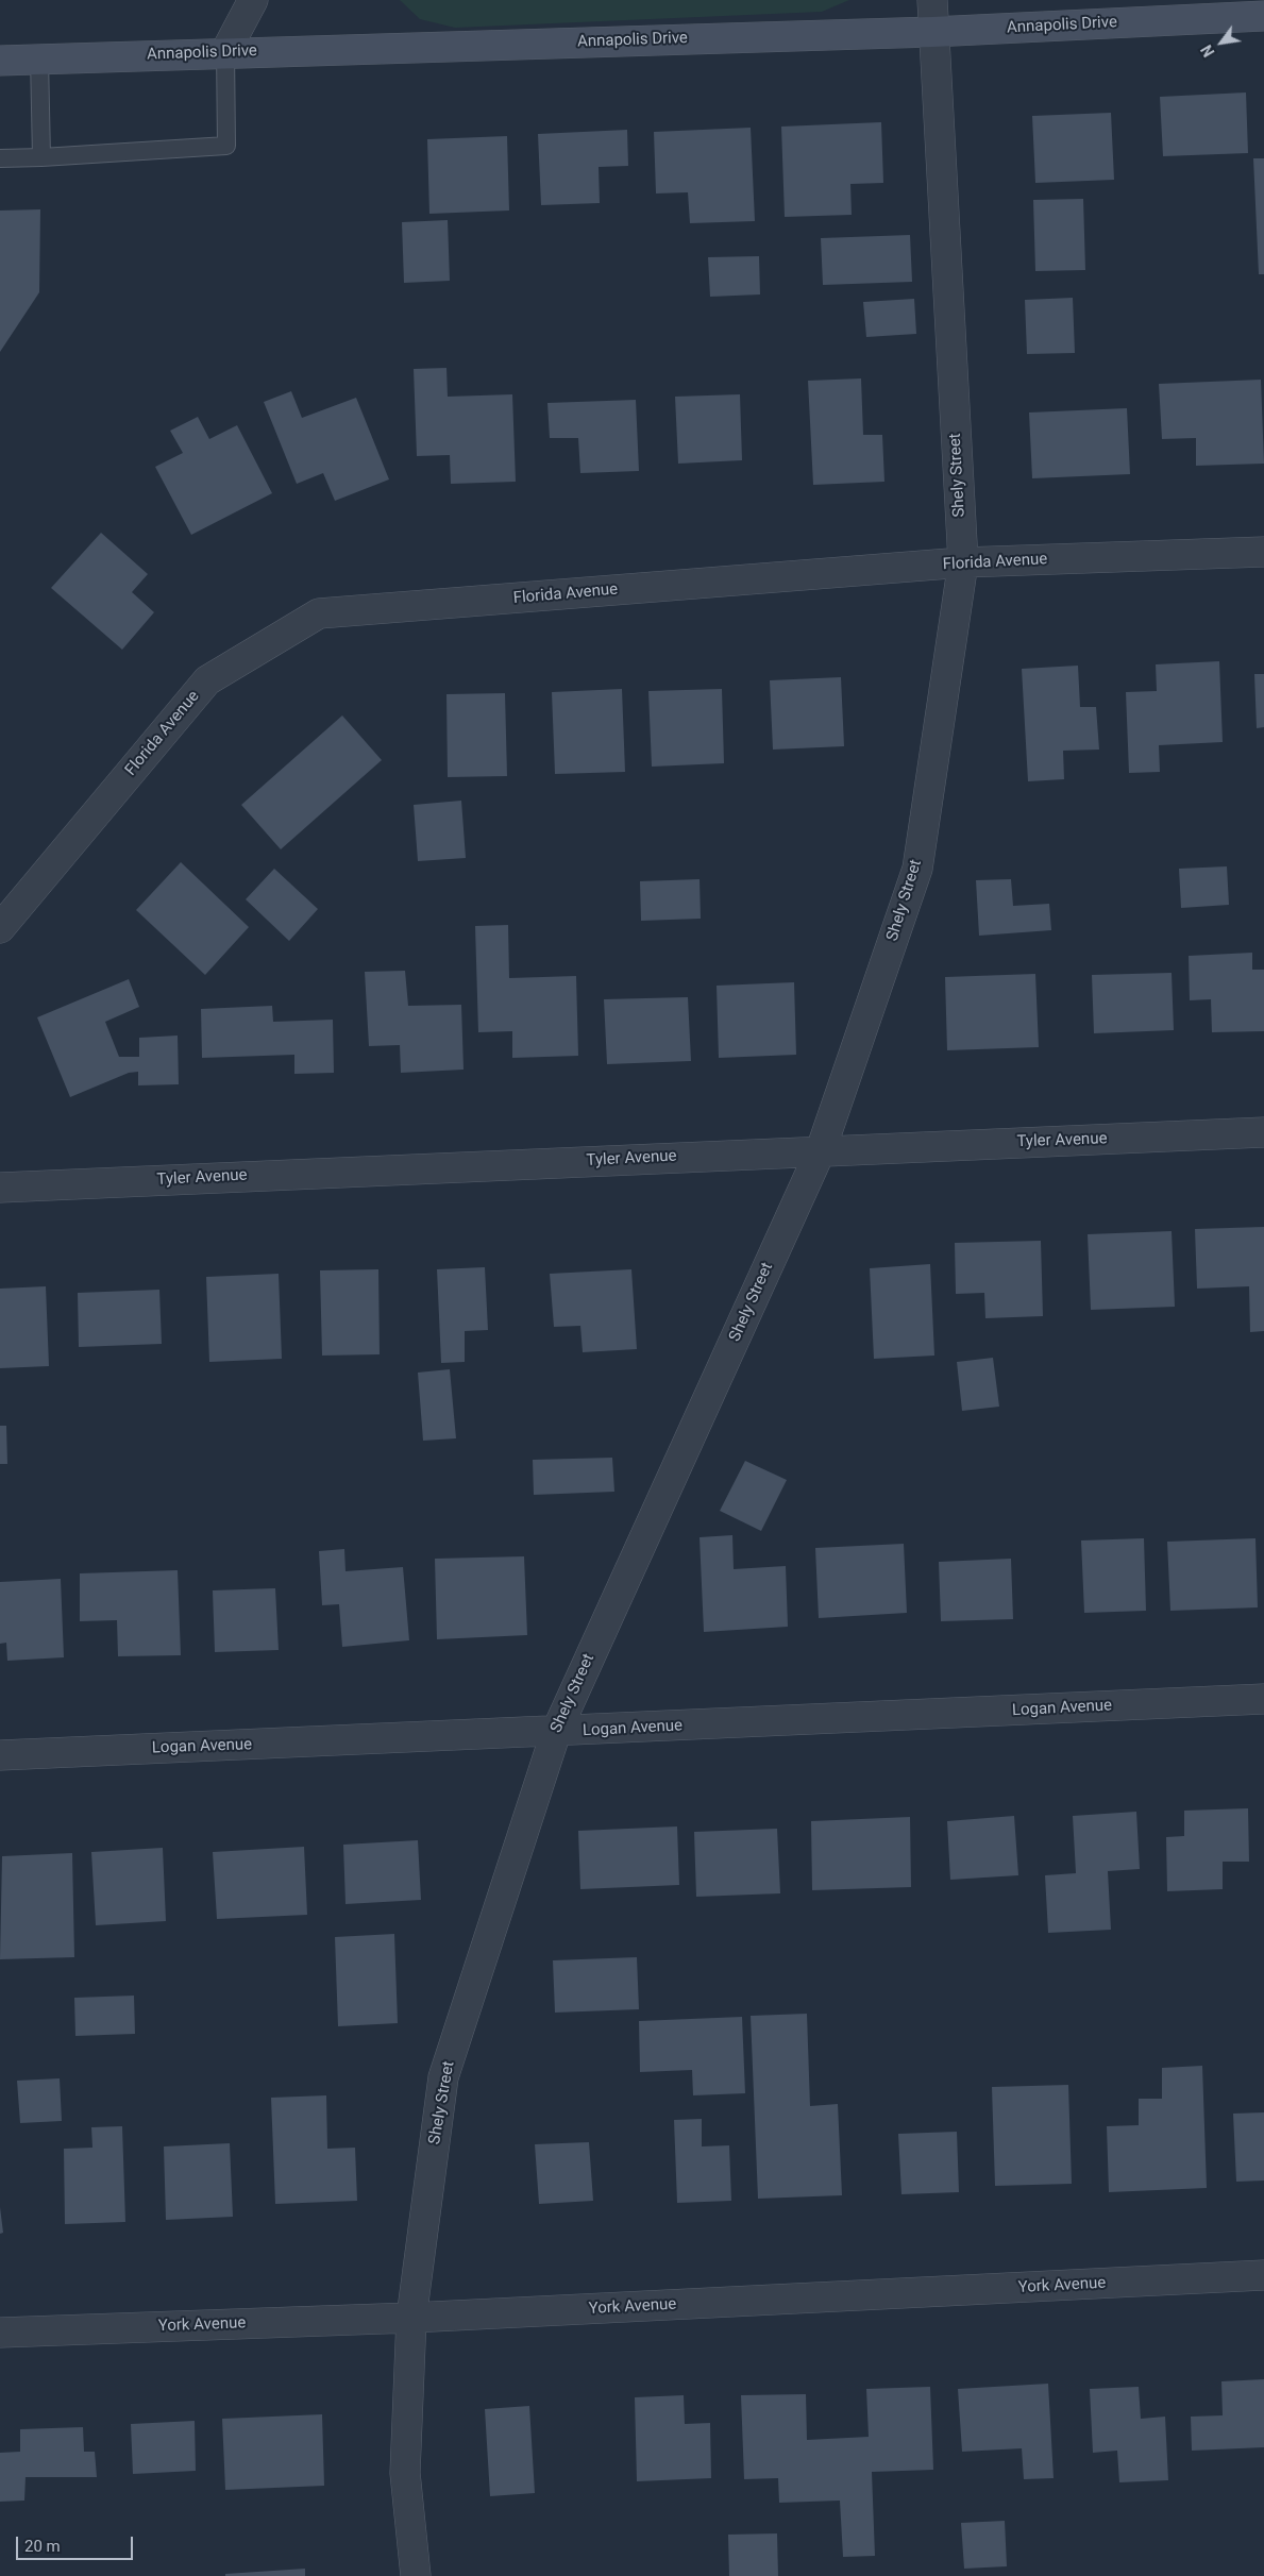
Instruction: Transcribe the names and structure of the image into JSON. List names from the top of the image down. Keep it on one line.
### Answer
{"streets":{"street":["Annapolis Drive","Shely Street","Florida Avenue","Tyler Avenue","Logan Avenue","York Avenue"]},"crossings":[["Annapolis Drive","Shely Street"],["Shely Street","Florida Avenue"],["Shely Street","Tyler Avenue"],["Shely Street","Logan Avenue"],["Shely Street","York Avenue"]],"scale_bar":"20 m","north":"bottom left"}
